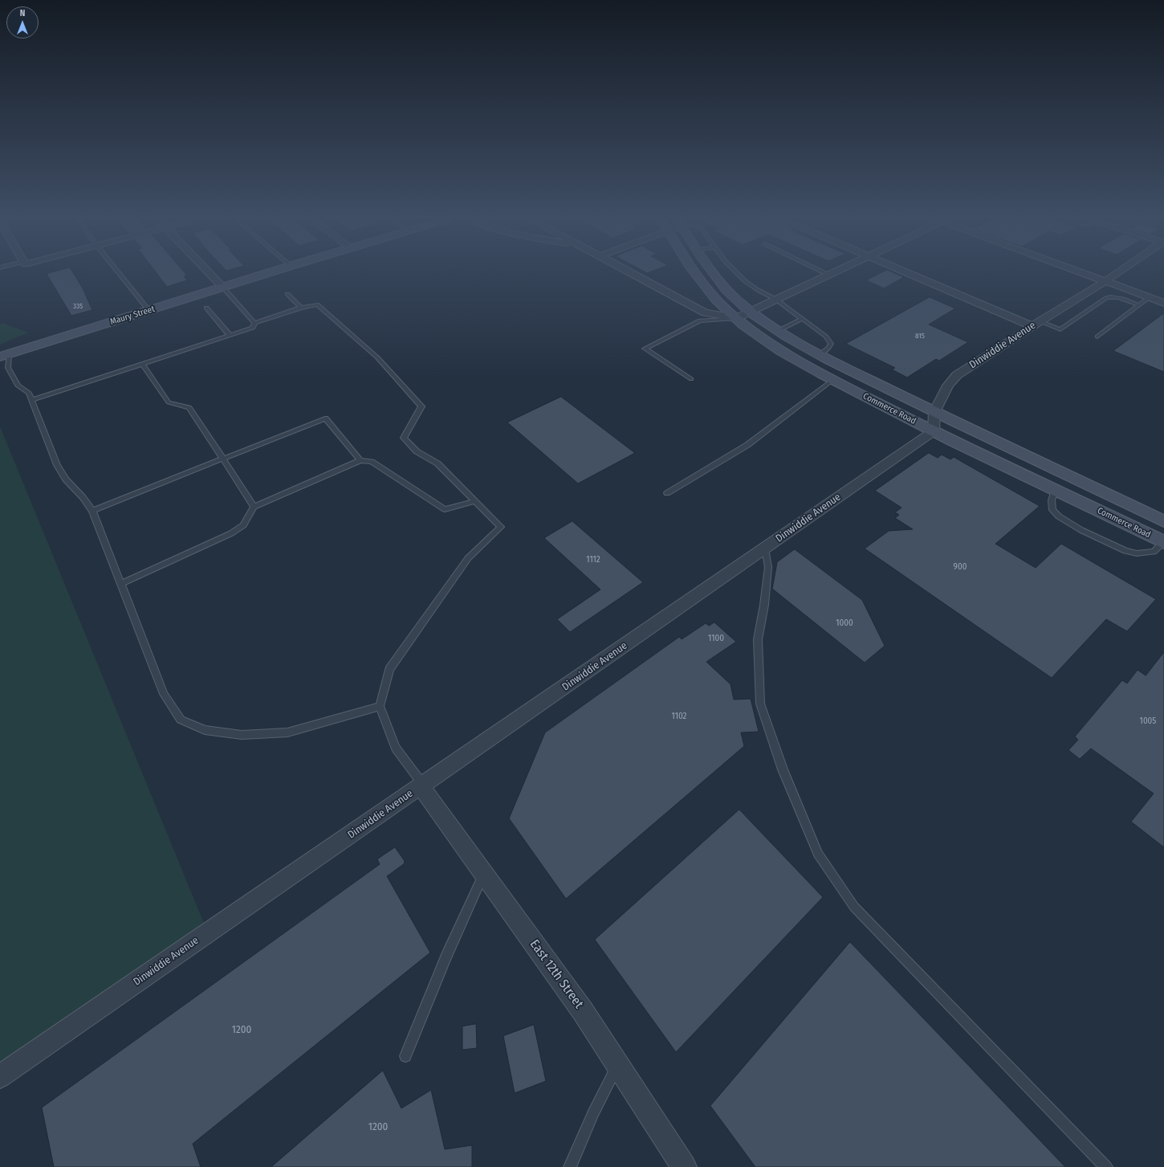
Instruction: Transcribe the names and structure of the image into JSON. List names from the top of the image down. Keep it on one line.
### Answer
{"streets":{"main road":["Maury Street","Commerce Road"],"street":["Dinwiddie Avenue","East 12th Street"]},"crossings":[["Dinwiddie Avenue","Commerce Road"],["Dinwiddie Avenue","East 12th Street"]],"house_numbers":["335","815","1112","900","1000","1100","1102","1005","1200","1200"],"north":"top"}
